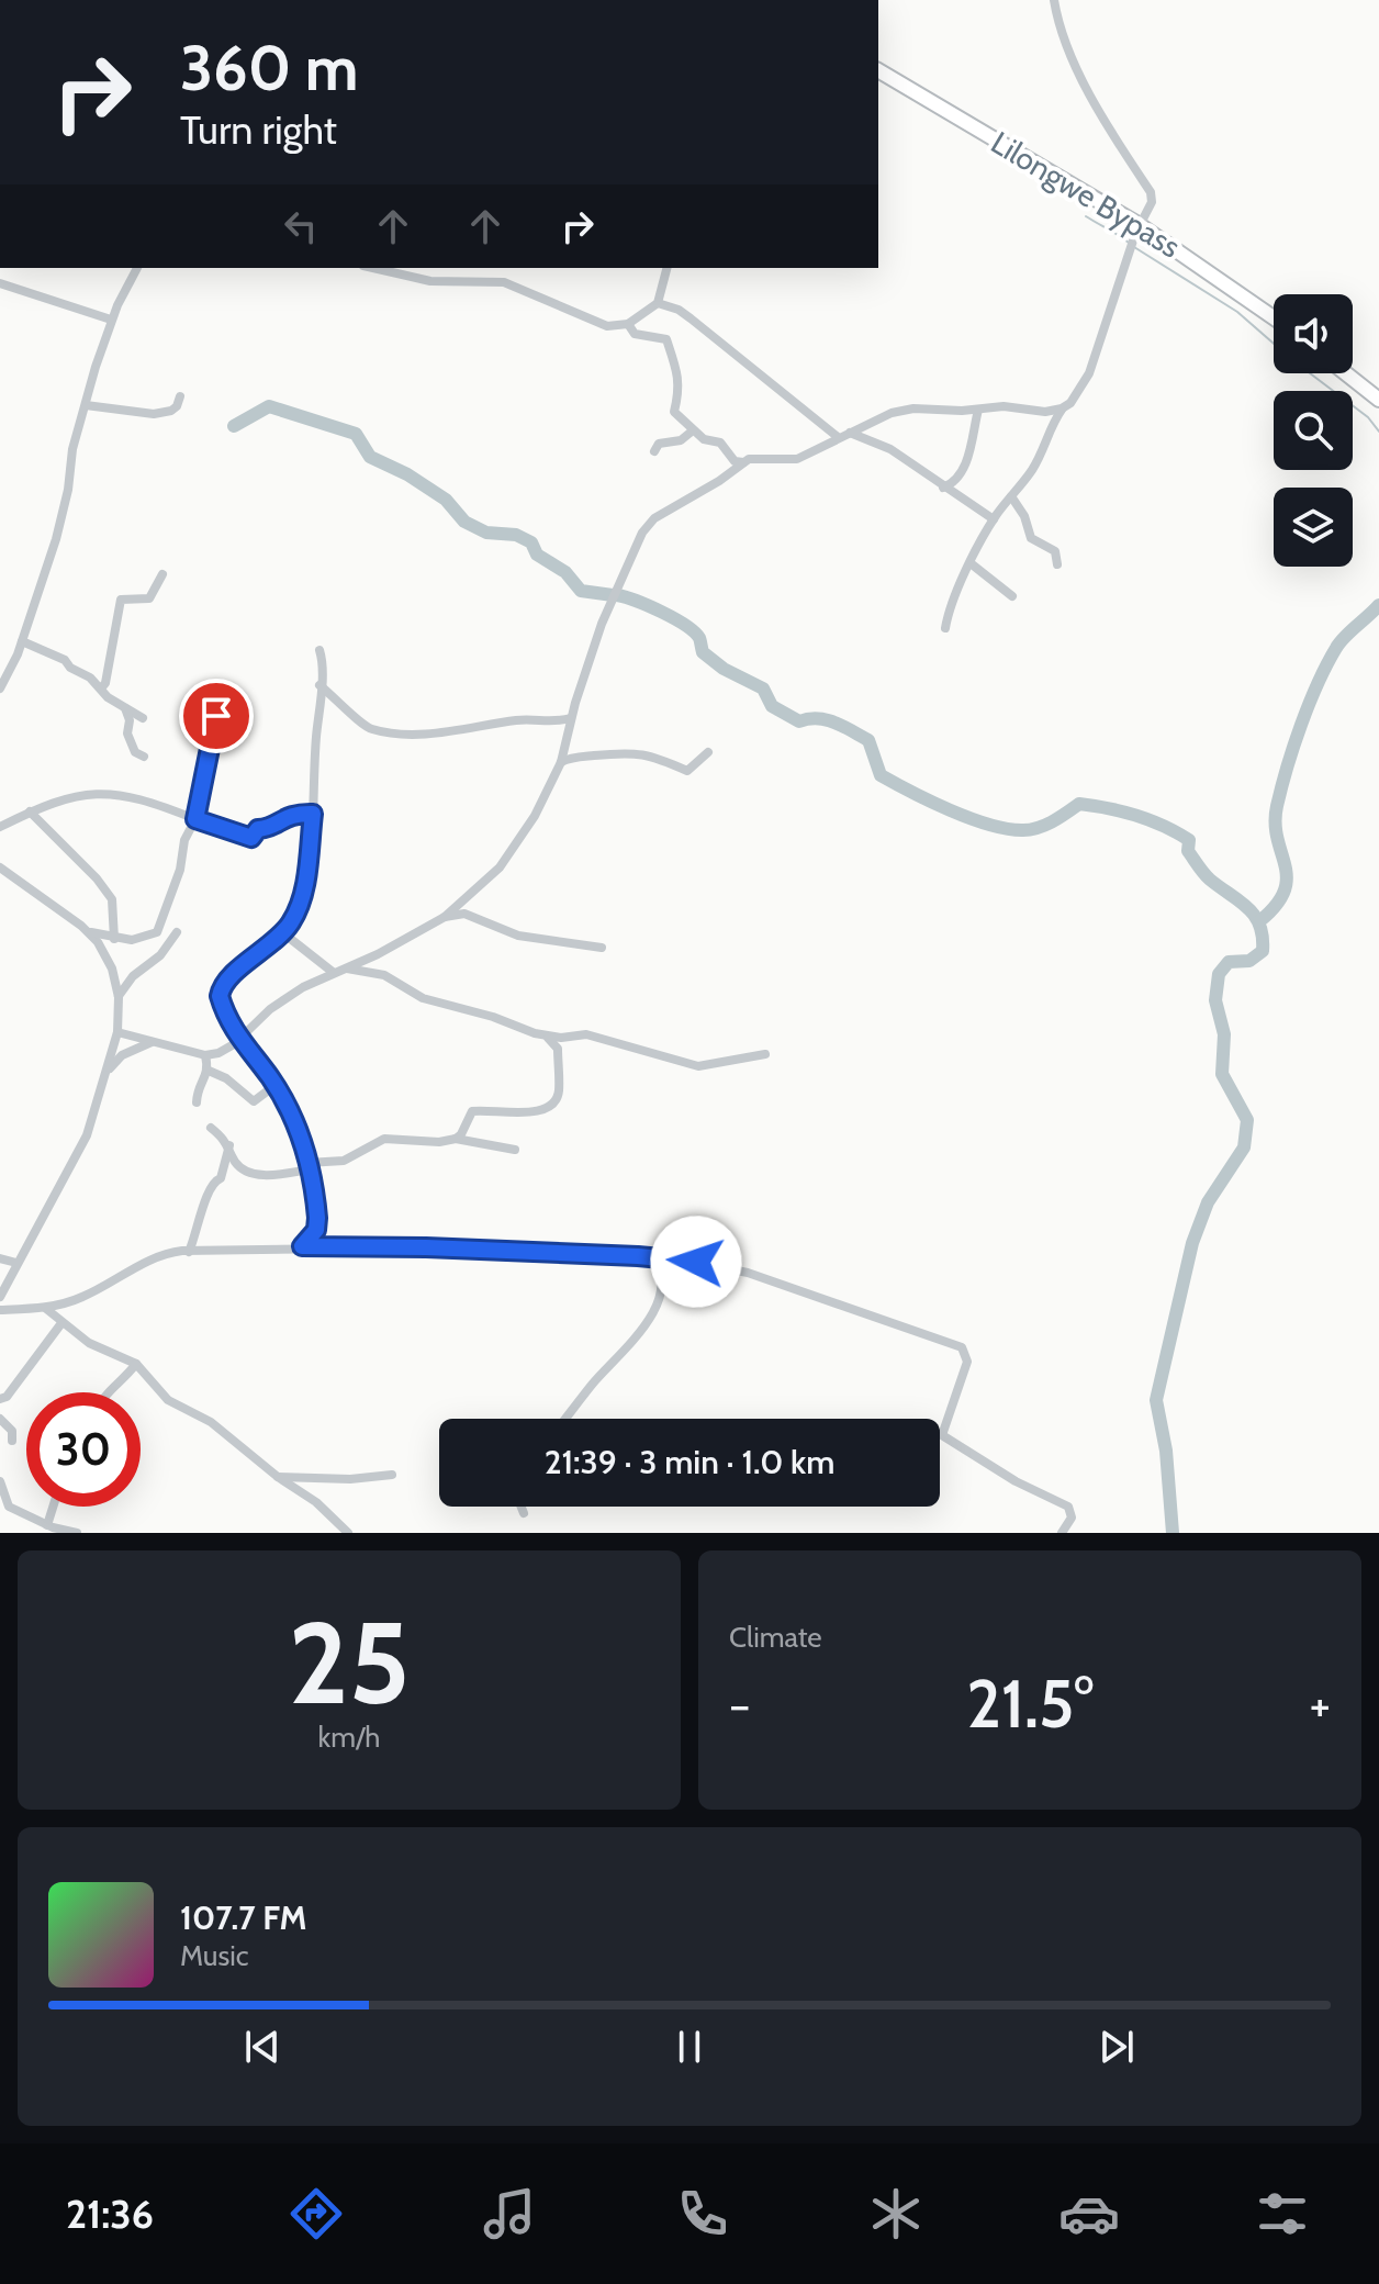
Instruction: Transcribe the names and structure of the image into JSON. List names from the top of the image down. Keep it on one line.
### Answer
{"streets":{"main road":["Lilongwe Bypass"]},"page":{"turn":["360 m","Turn right"],"limit":"30","trip":"21:39 · 3 min · 1.0 km","tile":[["25","km/h"],"Climate"],"heat":["−","21.5°","+"],"song":["107.7 FM","Music"],"tabs":"21:36"}}
